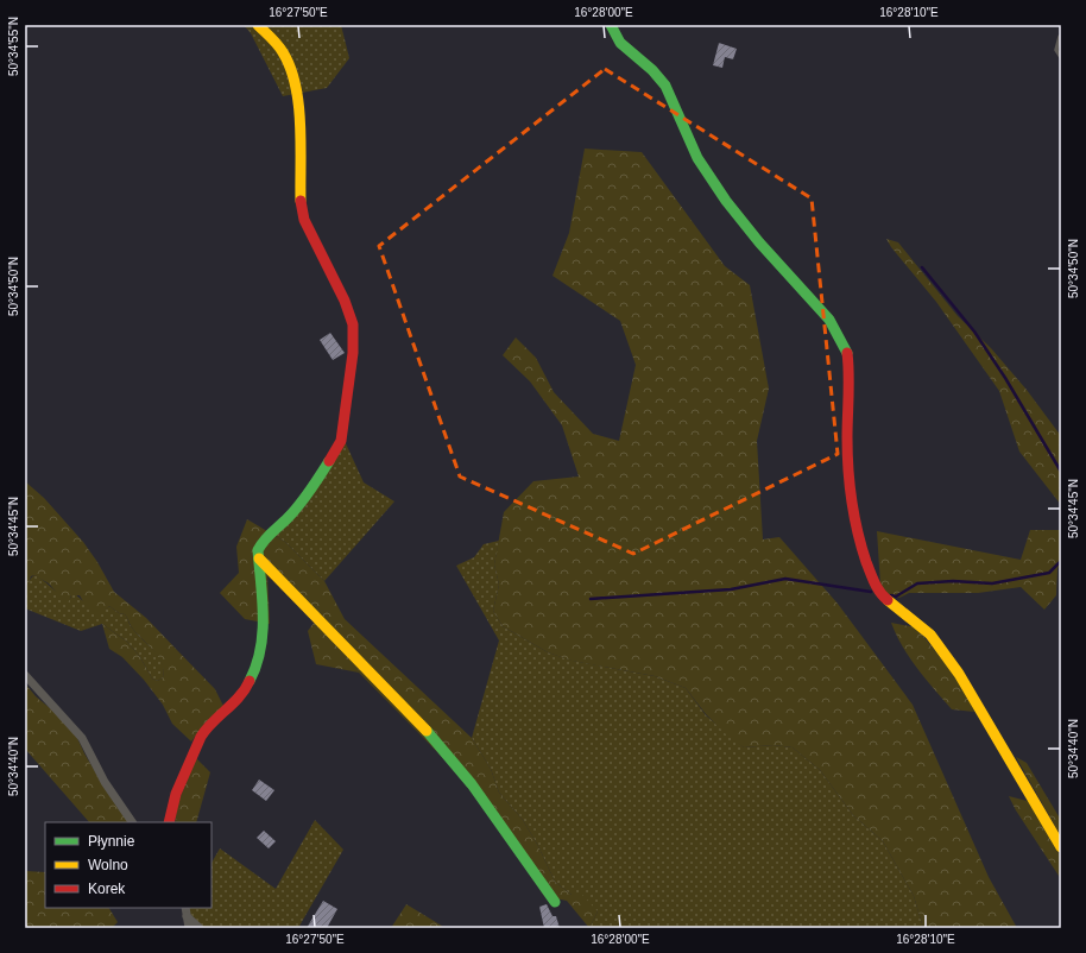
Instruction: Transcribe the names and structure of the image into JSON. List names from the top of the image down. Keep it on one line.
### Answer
{"legend":["Płynnie","Wolno","Korek"],"coordinates":["16°27'50\"E","16°28'00\"E","16°28'10\"E","50°34'55\"N","50°34'50\"N","50°34'45\"N","50°34'40\"N"]}
